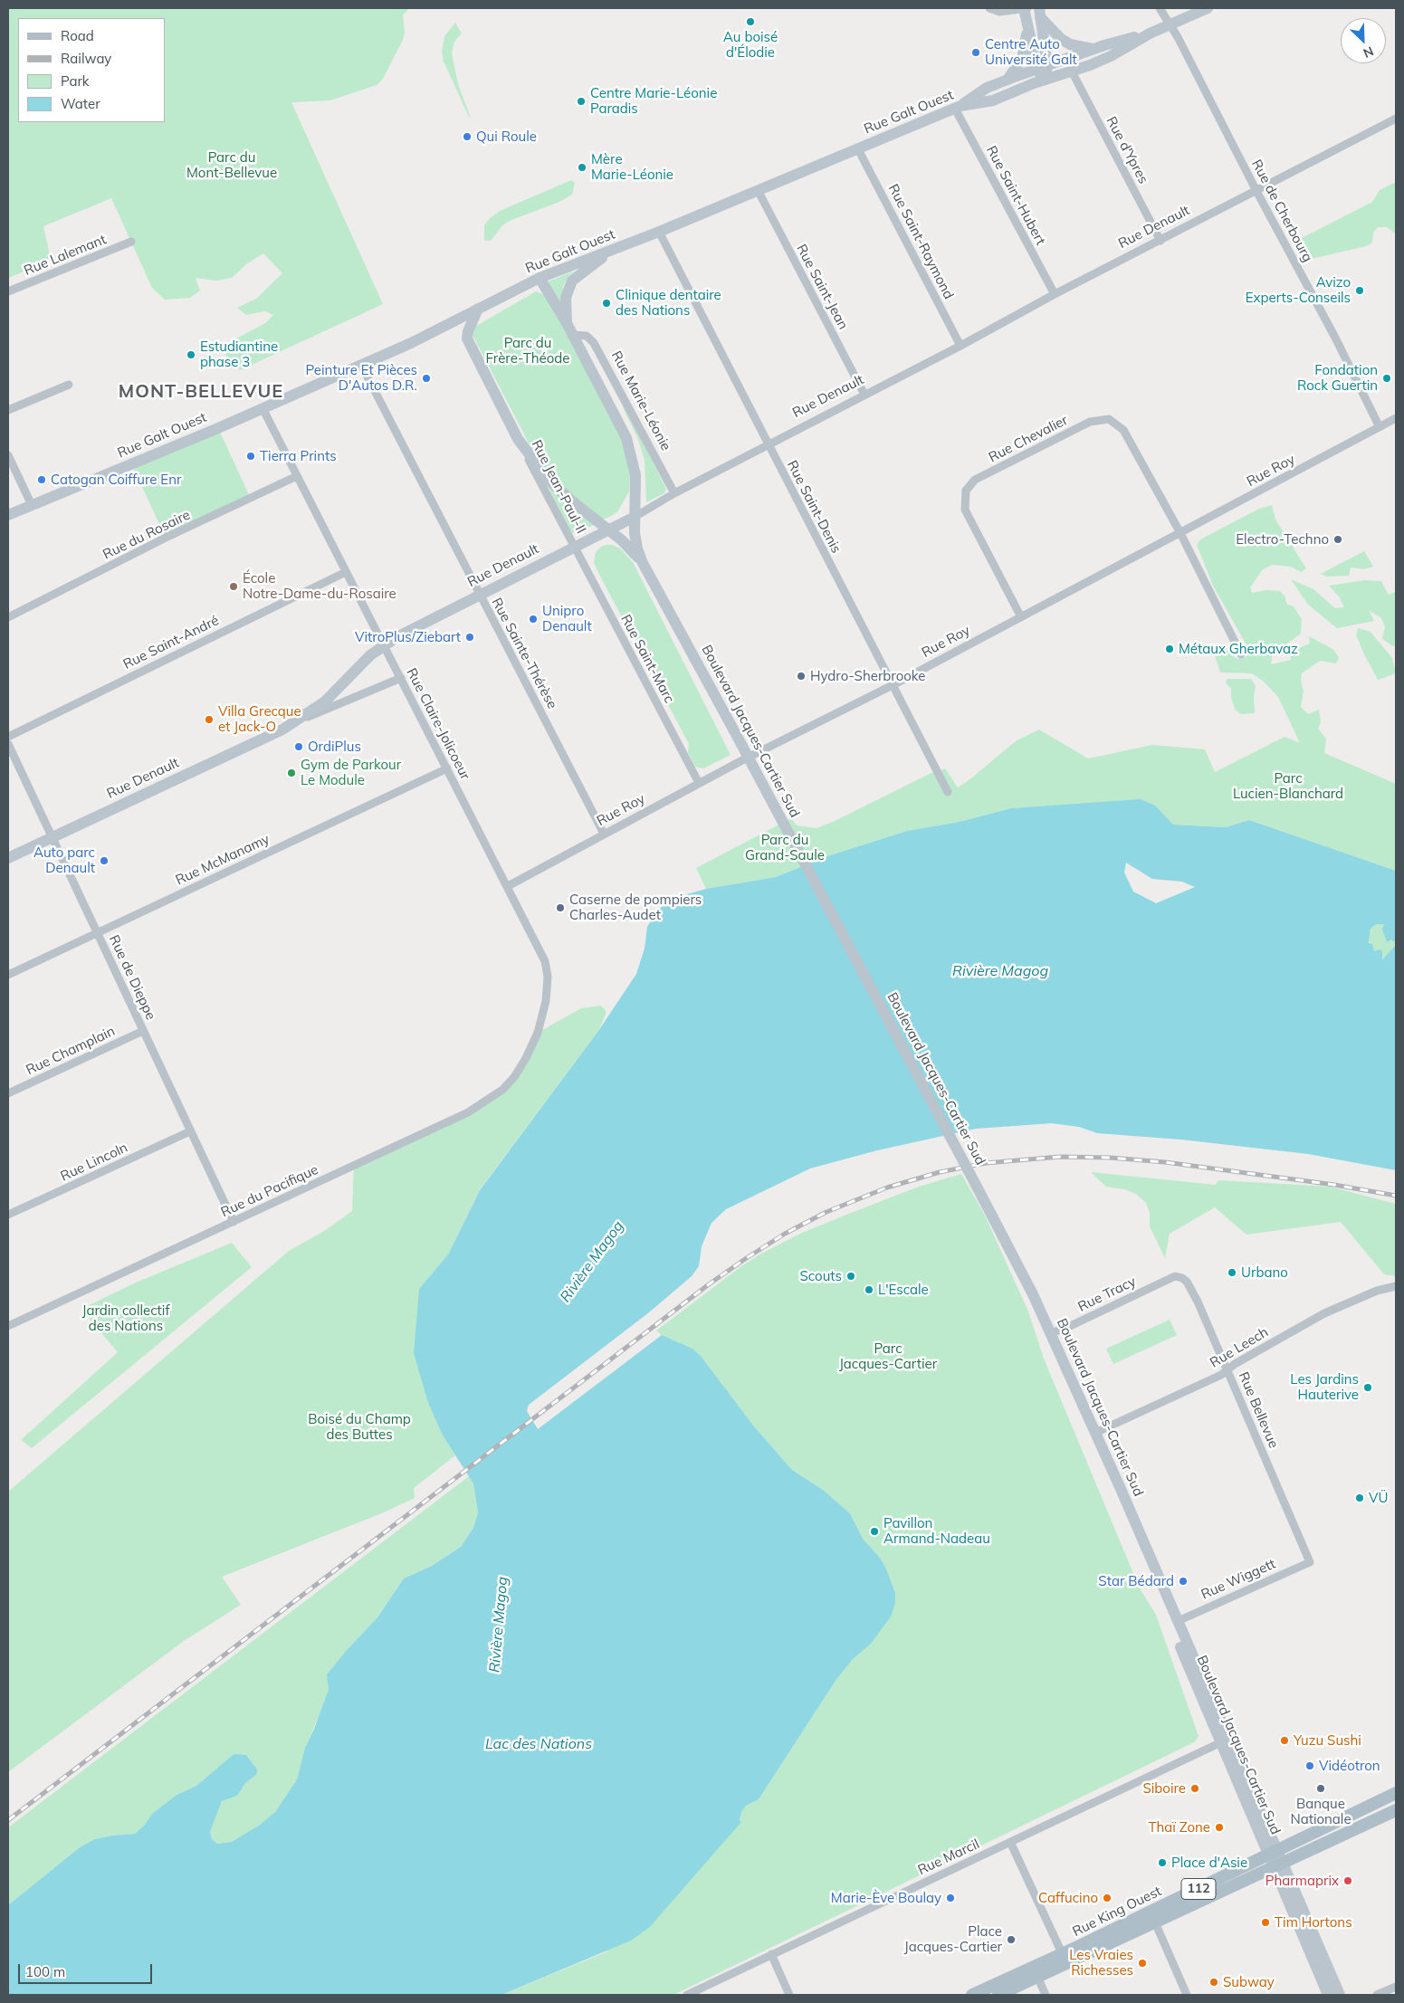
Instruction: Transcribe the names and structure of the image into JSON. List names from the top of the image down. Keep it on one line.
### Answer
{"streets":{"main road":["Rue Galt Ouest","Rue Denault","Rue Jean-Paul-II","Boulevard Jacques-Cartier Sud","112","Rue King Ouest"],"street":["Rue d'Ypres","Rue Saint-Hubert","Rue de Cherbourg","Rue Saint-Raymond","Rue Lalemant","Rue Saint-Jean","Rue Marie-Léonie","Rue Chevalier","Rue Roy","Rue Saint-Denis","Rue du Rosaire","Rue Saint-André","Rue Sainte-Thérèse","Rue Saint-Marc","Rue Claire-Jolicoeur","Rue McManamy","Rue de Dieppe","Rue Champlain","Rue Lincoln","Rue du Pacifique","Rue Tracy","Rue Leech","Rue Bellevue","Rue Wiggett","Rue Marcil"]},"crossings":[["Rue Galt Ouest","Rue d'Ypres"],["Rue Galt Ouest","Rue Saint-Hubert"],["Rue Galt Ouest","Rue de Cherbourg"],["Rue Galt Ouest","Rue Saint-Raymond"],["Rue Galt Ouest","Rue Saint-Jean"],["Rue Galt Ouest","Rue Jean-Paul-II"],["Rue Galt Ouest","Rue Saint-Denis"],["Rue Galt Ouest","Rue Sainte-Thérèse"],["Rue Galt Ouest","Rue Claire-Jolicoeur"],["Rue d'Ypres","Rue Denault"],["Rue Saint-Hubert","Rue Denault"],["Rue de Cherbourg","Rue Denault"],["Rue de Cherbourg","Rue Roy"],["Rue Denault","Rue Saint-Raymond"],["Rue Denault","Rue Saint-Jean"],["Rue Denault","Rue Marie-Léonie"],["Rue Denault","Rue Jean-Paul-II"],["Rue Denault","Rue Saint-Denis"],["Rue Denault","Rue Sainte-Thérèse"],["Rue Denault","Rue Saint-Marc"],["Rue Denault","Rue Claire-Jolicoeur"],["Rue Denault","Boulevard Jacques-Cartier Sud"],["Rue Denault","Rue de Dieppe"],["Rue Chevalier","Rue Roy"],["Rue Roy","Rue Saint-Denis"],["Rue Roy","Rue Sainte-Thérèse"],["Rue Roy","Rue Saint-Marc"],["Rue Roy","Rue Claire-Jolicoeur"],["Rue Jean-Paul-II","Rue Saint-Marc"],["Rue Jean-Paul-II","Boulevard Jacques-Cartier Sud"],["Rue du Rosaire","Rue Claire-Jolicoeur"],["Rue Saint-André","Rue Claire-Jolicoeur"],["Rue Claire-Jolicoeur","Rue McManamy"],["Rue Claire-Jolicoeur","Rue du Pacifique"],["Boulevard Jacques-Cartier Sud","Rue Tracy"],["Boulevard Jacques-Cartier Sud","Rue Leech"],["Boulevard Jacques-Cartier Sud","Rue Wiggett"],["Boulevard Jacques-Cartier Sud","Rue Marcil"],["Boulevard Jacques-Cartier Sud","Rue King Ouest"],["Rue McManamy","Rue de Dieppe"],["Rue de Dieppe","Rue Champlain"],["Rue de Dieppe","Rue Lincoln"],["Rue de Dieppe","Rue du Pacifique"],["Rue Tracy","Rue Bellevue"],["Rue Leech","Rue Bellevue"],["Rue Bellevue","Rue Wiggett"]],"districts":["MONT-BELLEVUE"],"water":["Rivière Magog","Lac des Nations"],"parks":["Parc du Mont-Bellevue","Parc du Frère-Théode","Parc Lucien-Blanchard","Parc du Grand-Saule","Jardin collectif des Nations","Parc Jacques-Cartier","Boisé du Champ des Buttes"],"places":["Au boisé d'Élodie","Centre Auto Université Galt","Centre Marie-Léonie Paradis","Qui Roule","Mère Marie-Léonie","Avizo Experts-Conseils","Clinique dentaire des Nations","Estudiantine phase 3","Peinture Et Pièces D'Autos D.R.","Fondation Rock Guertin","Tierra Prints","Catogan Coiffure Enr","Electro-Techno","École Notre-Dame-du-Rosaire","Unipro Denault","VitroPlus/Ziebart","Métaux Gherbavaz","Hydro-Sherbrooke","Villa Grecque et Jack-O","OrdiPlus","Gym de Parkour Le Module","Auto parc Denault","Caserne de pompiers Charles-Audet","Urbano","Scouts","L'Escale","Les Jardins Hauterive","VÜ","Pavillon Armand-Nadeau","Star Bédard","Yuzu Sushi","Vidéotron","Siboire","Banque Nationale","Thaï Zone","Place d'Asie","Pharmaprix","Marie-Ève Boulay","Caffucino","Tim Hortons","Place Jacques-Cartier","Les Vraies Richesses","Subway"],"legend":["Road","Railway","Park","Water"],"scale_bar":"100 m","north":"bottom right"}
